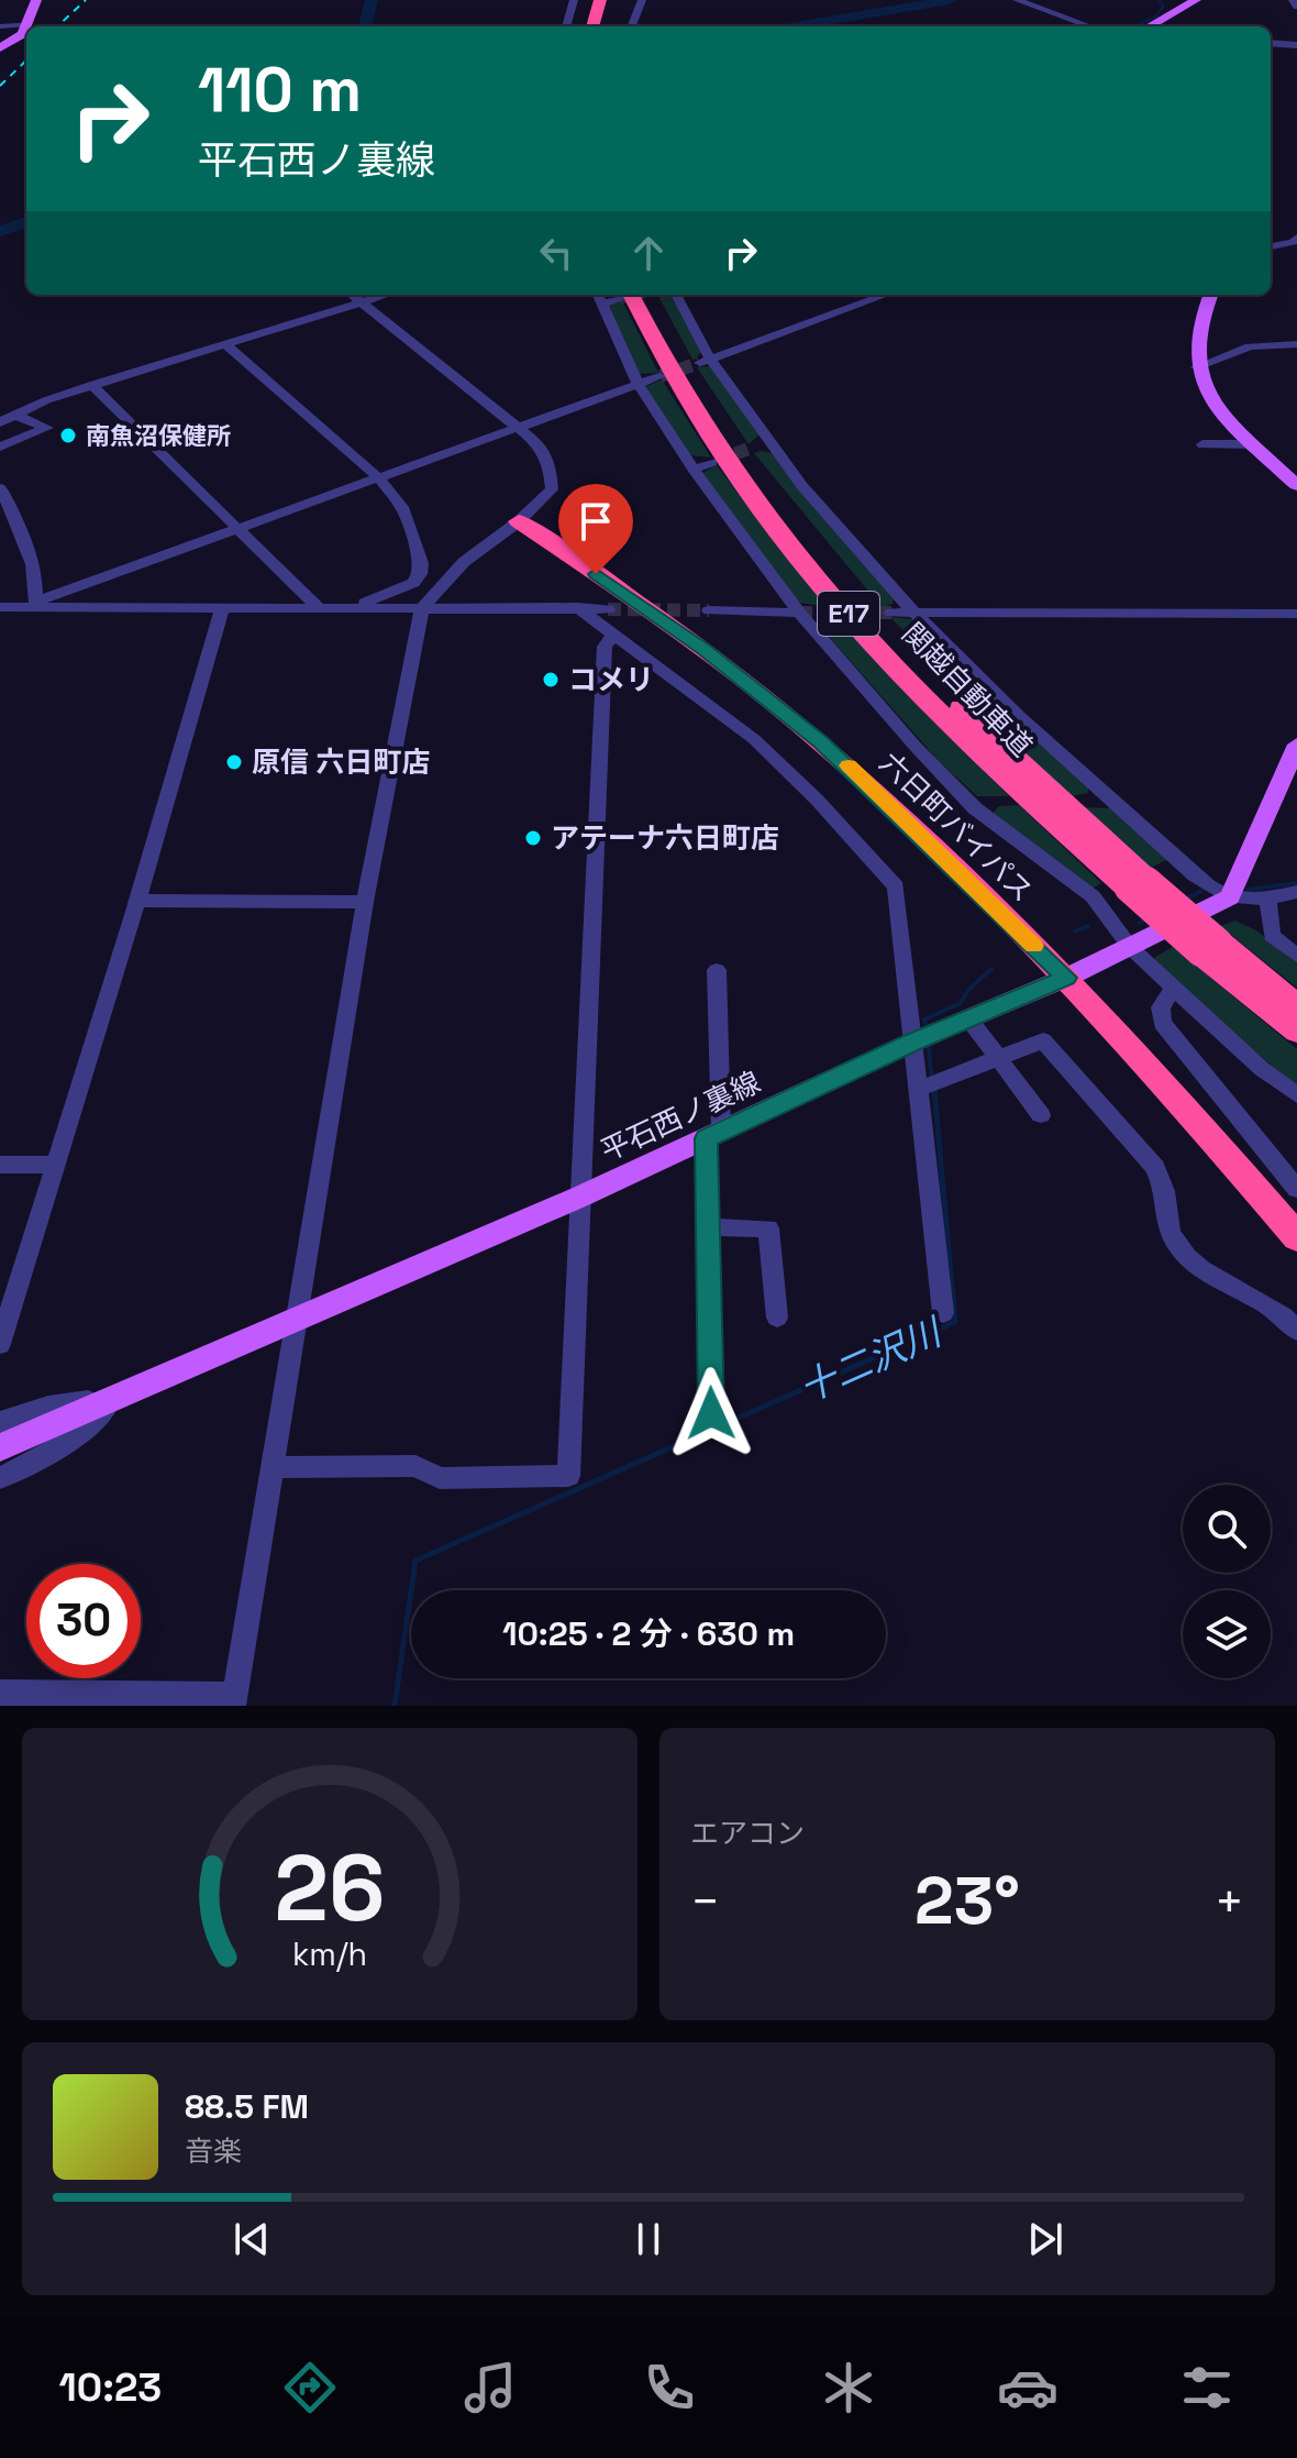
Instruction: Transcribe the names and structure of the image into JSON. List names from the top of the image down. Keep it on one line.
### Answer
{"streets":{"highway":["E17","関越自動車道","六日町バイパス"],"main road":["平石西ノ裏線"]},"crossings":[["六日町バイパス","平石西ノ裏線"]],"water":["十二沢川"],"places":["南魚沼保健所","コメリ","原信 六日町店","アテーナ六日町店"],"page":{"turn":["110 m","平石西ノ裏線"],"limit":"30","trip":"10:25 · 2 分 · 630 m","tile":"エアコン","heat":["−","23°","+"],"song":["88.5 FM","音楽"],"tabs":"10:23","gauge":["26","km/h"]}}
